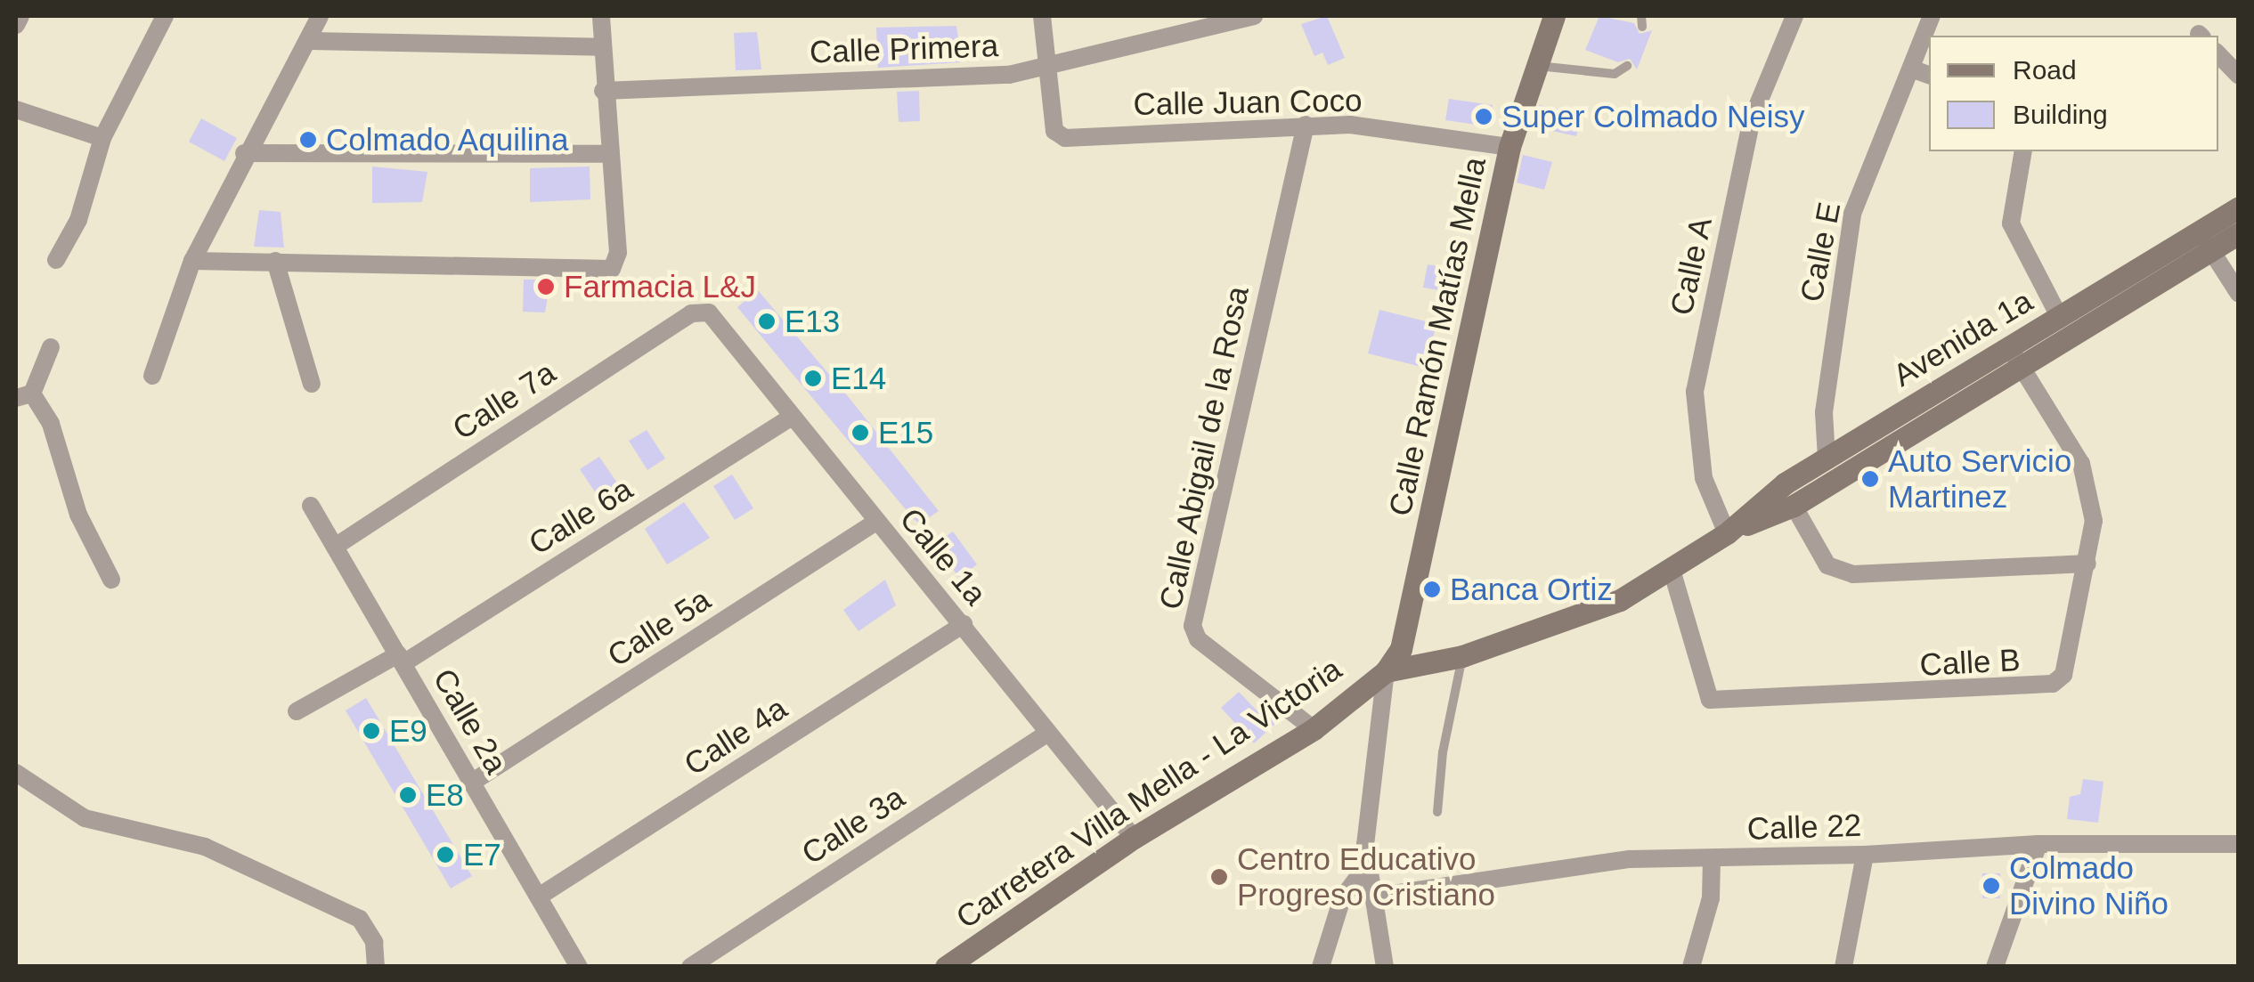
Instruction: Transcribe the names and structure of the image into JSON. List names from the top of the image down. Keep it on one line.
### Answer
{"streets":{"main road":["Calle Ramón Matías Mella","Avenida 1a","Carretera Villa Mella - La Victoria"],"street":["Calle Primera","Calle Juan Coco","Calle E","Calle A","Calle 7a","Calle Abigail de la Rosa","Calle 6a","Calle 1a","Calle 5a","Calle B","Calle 2a","Calle 4a","Calle 3a","Calle 22"]},"crossings":[["Calle Primera","Calle Juan Coco"],["Calle Juan Coco","Calle Ramón Matías Mella"],["Calle Juan Coco","Calle Abigail de la Rosa"],["Calle E","Avenida 1a"],["Calle A","Avenida 1a"],["Calle Ramón Matías Mella","Avenida 1a"],["Calle Ramón Matías Mella","Carretera Villa Mella - La Victoria"],["Avenida 1a","Calle B"],["Avenida 1a","Carretera Villa Mella - La Victoria"],["Calle 7a","Calle 1a"],["Calle 7a","Calle 2a"],["Calle Abigail de la Rosa","Carretera Villa Mella - La Victoria"],["Calle 6a","Calle 1a"],["Calle 6a","Calle 2a"],["Calle 1a","Calle 5a"],["Calle 1a","Calle 4a"],["Calle 1a","Carretera Villa Mella - La Victoria"],["Calle 1a","Calle 3a"],["Calle 5a","Calle 2a"],["Calle 2a","Calle 4a"]],"places":["Super Colmado Neisy","Colmado Aquilina","Farmacia L&J","E13","E14","E15","Auto Servicio Martinez","Banca Ortiz","E9","E8","E7","Centro Educativo Progreso Cristiano","Colmado Divino Niño"],"legend":["Road","Building"]}
